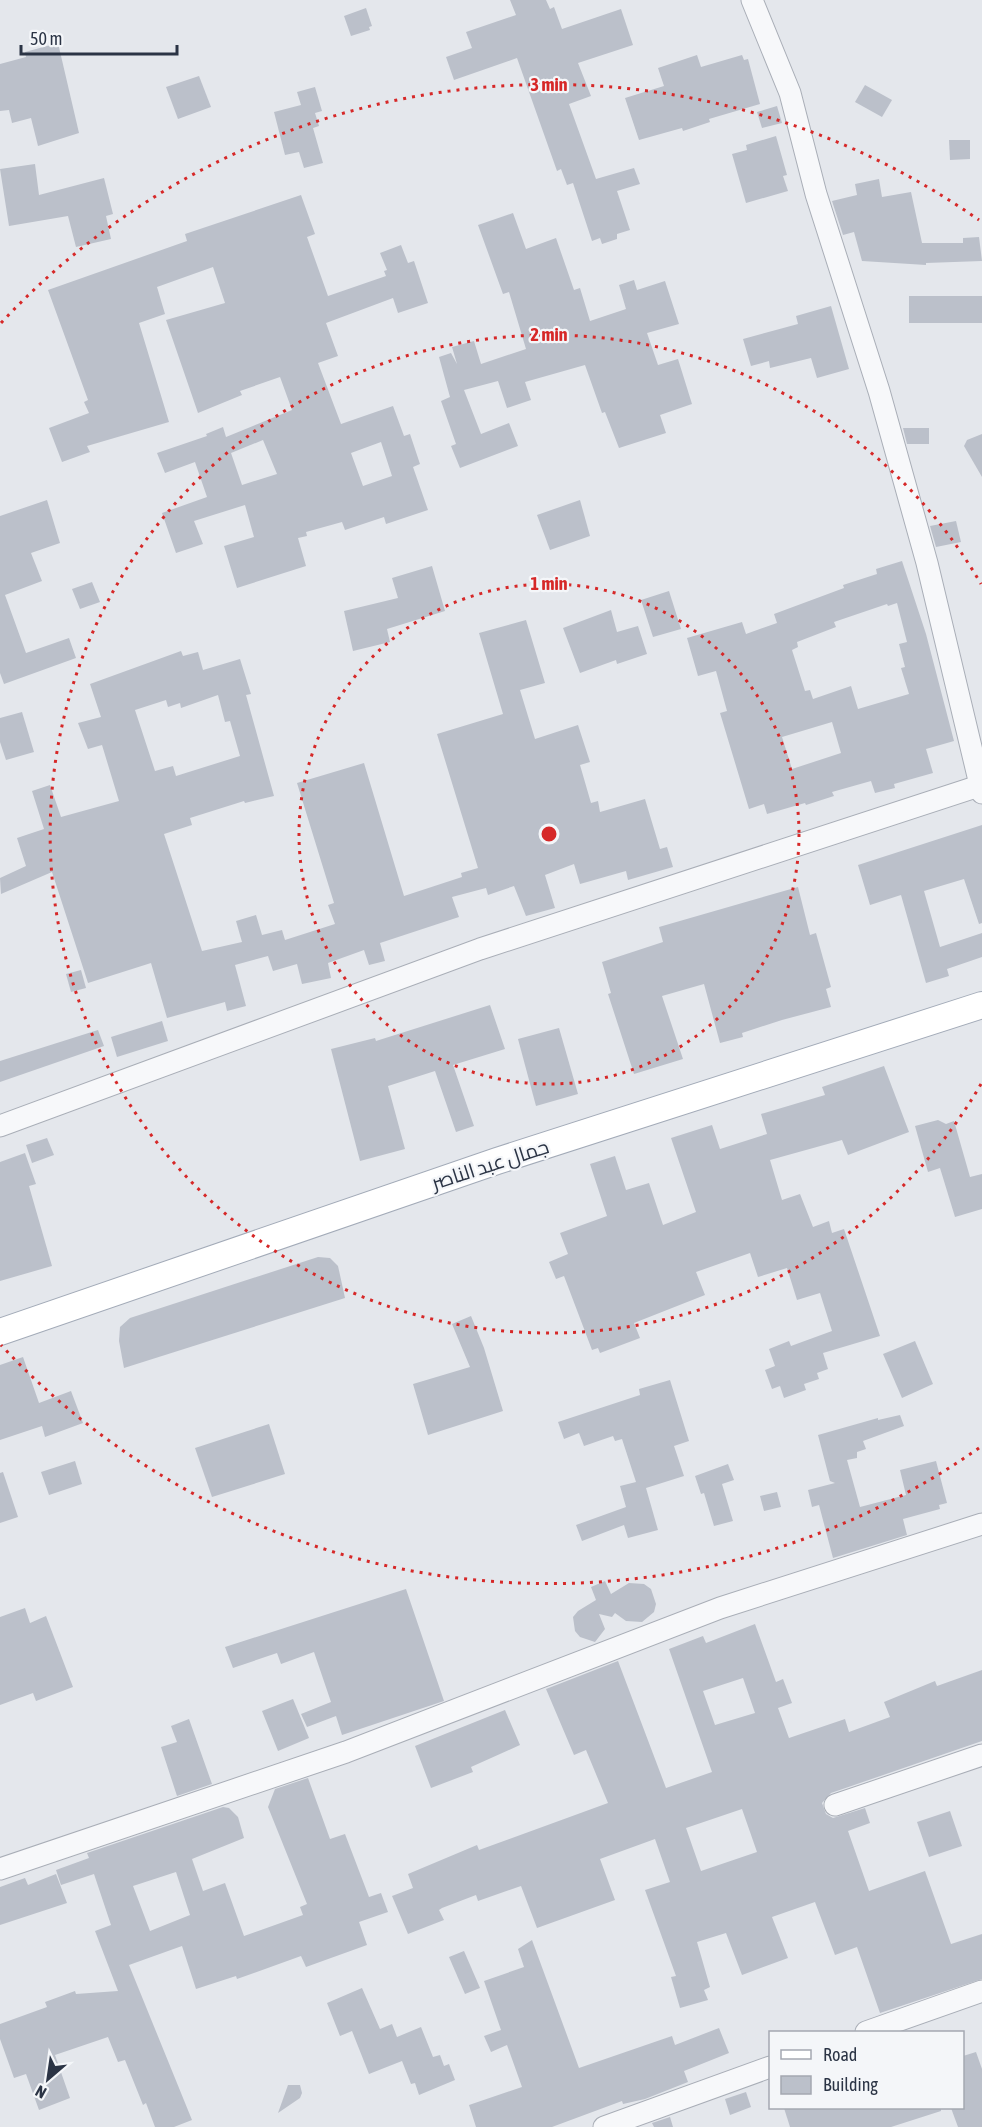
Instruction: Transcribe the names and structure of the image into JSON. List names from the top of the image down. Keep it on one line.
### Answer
{"streets":{"main road":["جمال عبد الناصر"]},"legend":["Road","Building"],"scale_bar":"50 m","north":"bottom left","rings":["3 min","2 min","1 min"]}
